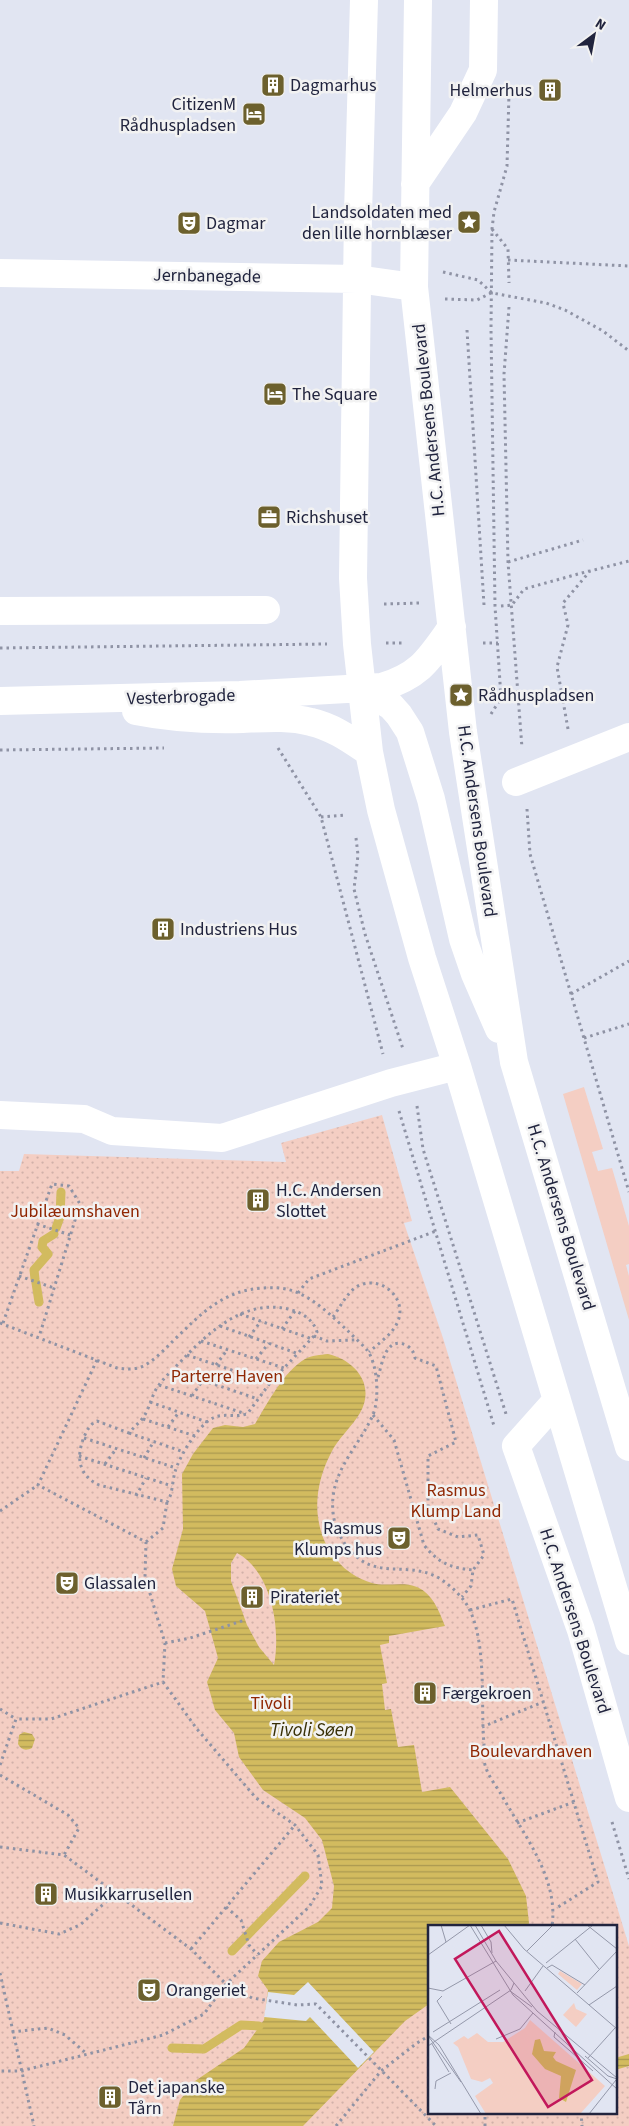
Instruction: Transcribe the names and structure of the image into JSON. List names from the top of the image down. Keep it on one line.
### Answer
{"streets":{"street":["Jernbanegade","H.C. Andersens Boulevard","Vesterbrogade"]},"crossings":[["Jernbanegade","H.C. Andersens Boulevard"],["H.C. Andersens Boulevard","Vesterbrogade"]],"water":["Tivoli Søen"],"parks":["Jubilæumshaven","Parterre Haven","Rasmus Klump Land","Tivoli","Boulevardhaven"],"places":{"building":["Dagmarhus","Helmerhus","Industriens Hus","H.C. Andersen Slottet","Pirateriet","Færgekroen","Musikkarrusellen","Det japanske Tårn"],"hotel":["CitizenM Rådhuspladsen","The Square"],"place":["Landsoldaten med den lille hornblæser","Rådhuspladsen"],"theatre":["Dagmar","Rasmus Klumps hus","Glassalen","Orangeriet"],"office":["Richshuset"]},"north":"top right"}
